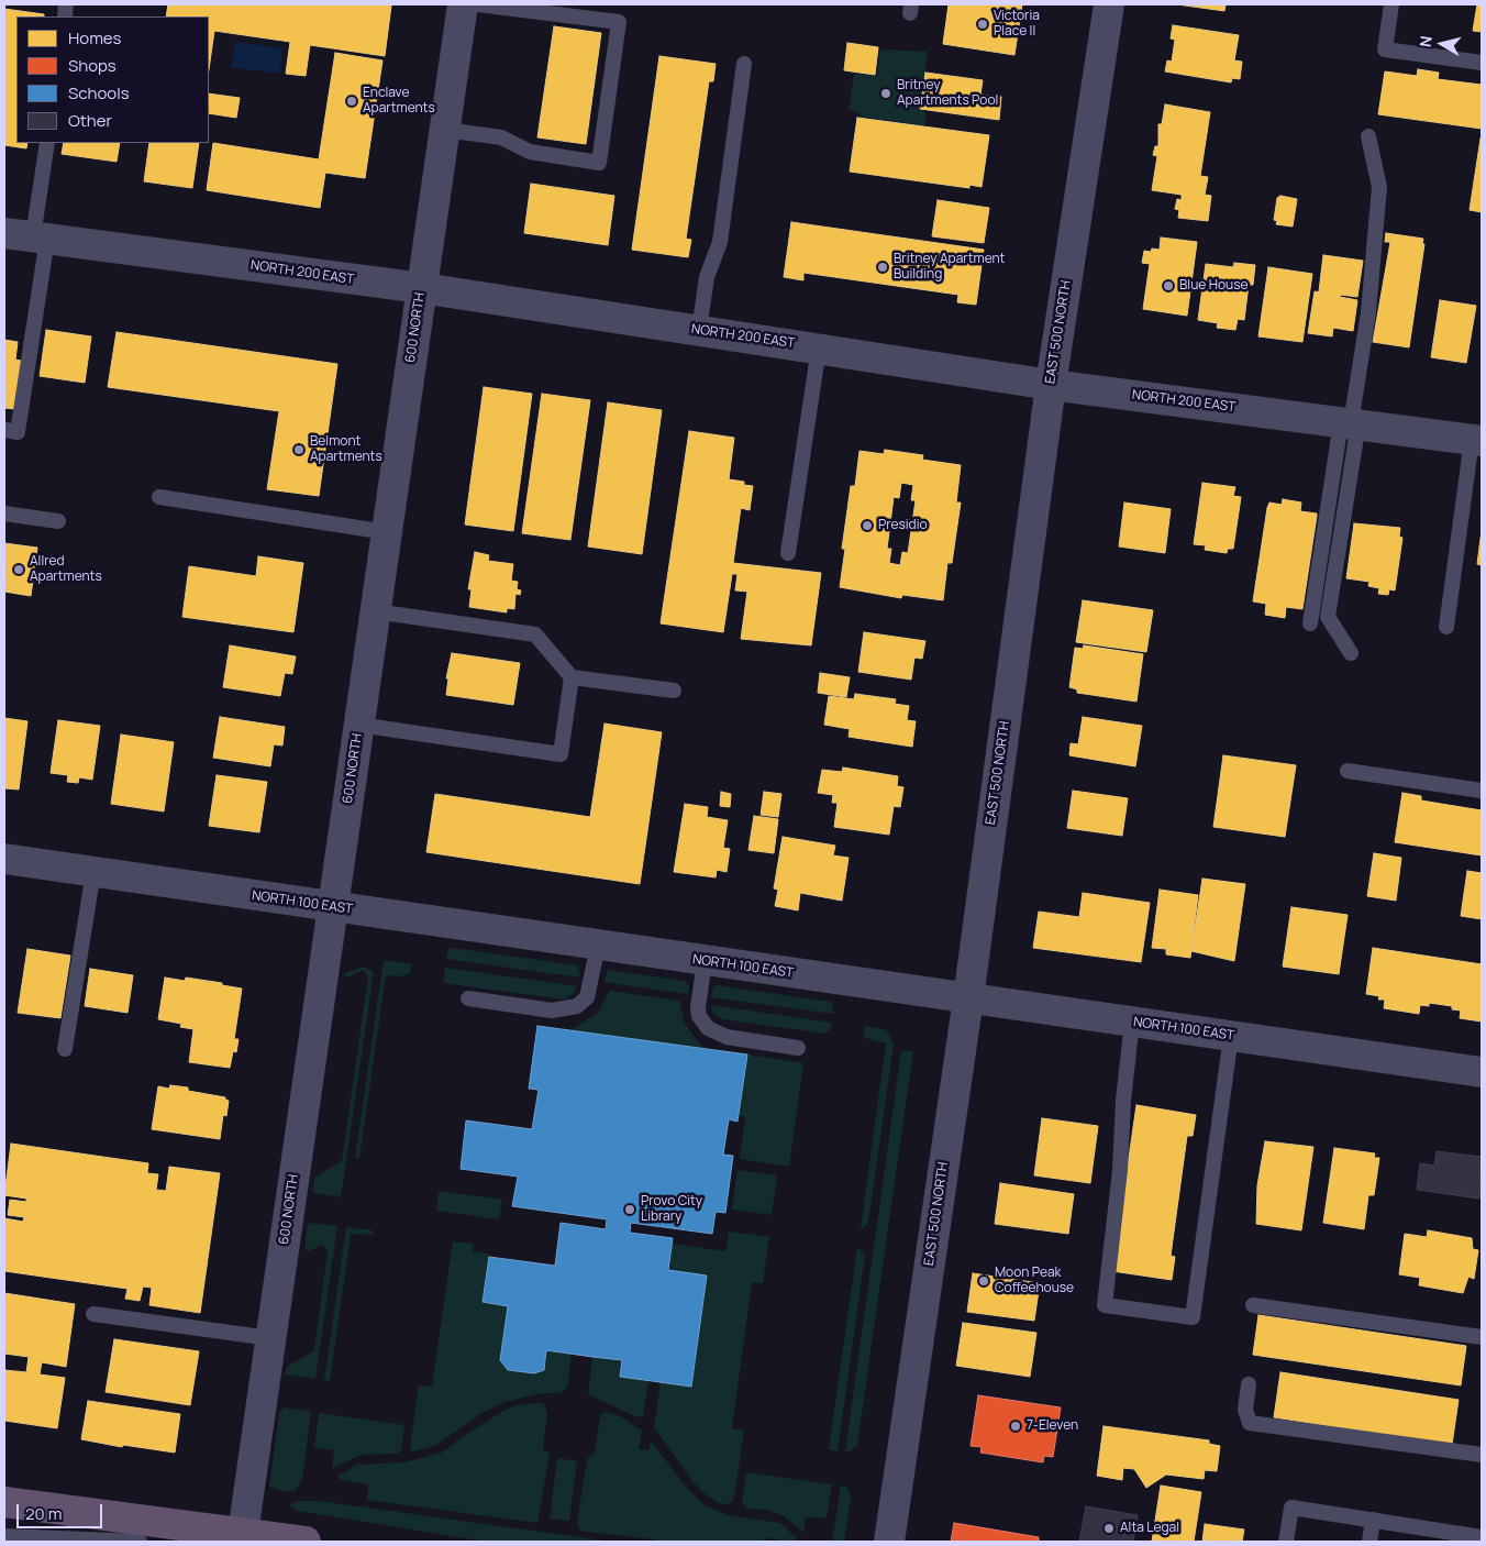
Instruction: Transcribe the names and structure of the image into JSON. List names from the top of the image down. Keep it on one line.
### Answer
{"streets":{"street":["NORTH 200 EAST","600 NORTH","EAST 500 NORTH","NORTH 100 EAST"]},"crossings":[["NORTH 200 EAST","600 NORTH"],["NORTH 200 EAST","EAST 500 NORTH"],["600 NORTH","NORTH 100 EAST"],["EAST 500 NORTH","NORTH 100 EAST"]],"places":["Victoria Place Il","Britney Apartments Pool","Enclave Apartments","Britney Apartment Building","Blue House","Belmont Apartments","Presidio","Allred Apartments","Provo City Library","Moon Peak Coffeehouse","7-Eleven","Alta Legal"],"legend":["Homes","Shops","Schools","Other"],"scale_bar":"20 m","north":"left"}
